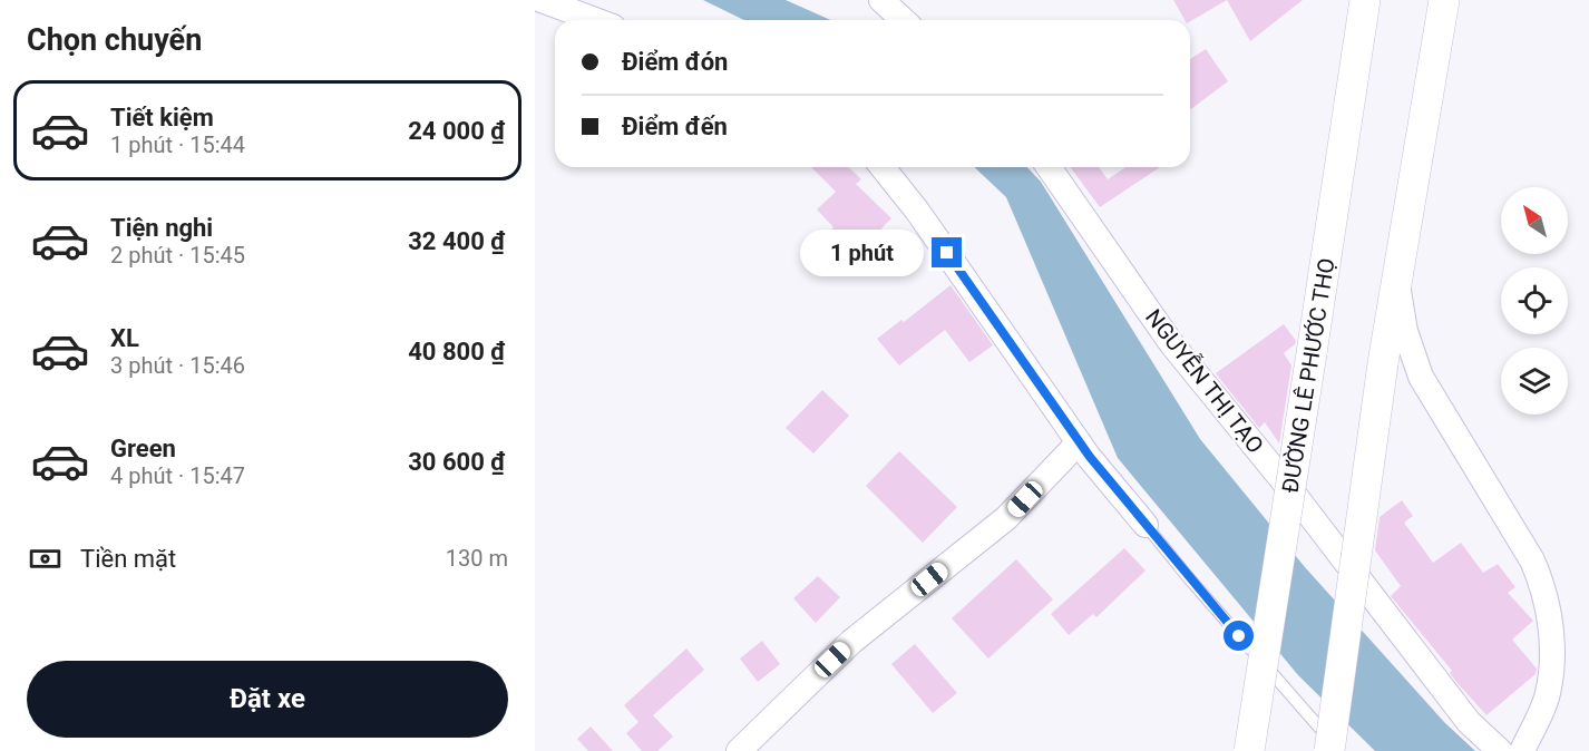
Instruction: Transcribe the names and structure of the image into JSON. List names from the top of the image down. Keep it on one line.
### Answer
{"streets":{"street":["ĐƯỜNG LÊ PHƯỚC THỌ","NGUYỄN THỊ TẠO"]},"north":"top left","page":{"heading":"Chọn chuyến","banner":["Điểm đón","Điểm đến"],"list":[{"name":"Tiết kiệm","note":"1 phút · 15:44","value":"24 000 ₫"},{"name":"Tiện nghi","note":"2 phút · 15:45","value":"32 400 ₫"},{"name":"XL","note":"3 phút · 15:46","value":"40 800 ₫"},{"name":"Green","note":"4 phút · 15:47","value":"30 600 ₫"}],"bubble":"1 phút","pay":["Tiền mặt","130 m"],"buttons":"Đặt xe"}}
